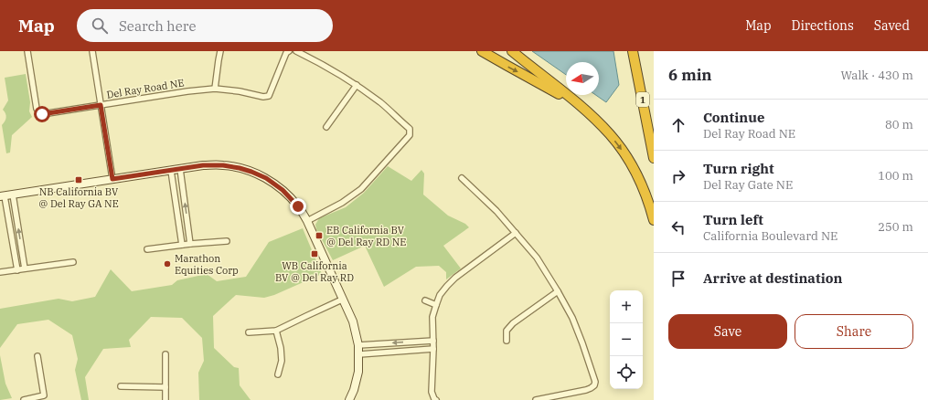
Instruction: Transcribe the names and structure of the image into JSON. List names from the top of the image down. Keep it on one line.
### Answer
{"streets":{"highway":["1"],"street":["Del Ray Road NE"]},"places":{"transit":["NB California BV @ Del Ray GA NE","EB California BV @ Del Ray RD NE","WB California BV @ Del Ray RD"],"other":["Marathon Equities Corp"]},"north":"left","page":{"header":"Map","search":"Search here","nav":["Map","Directions","Saved"],"heading":["6 min","Walk · 430 m"],"list":[["Continue","Del Ray Road NE","80 m"],["Turn right","Del Ray Gate NE","100 m"],["Turn left","California Boulevard NE","250 m"],"Arrive at destination"],"map_buttons":["+","−"],"buttons":["Save","Share"]}}
